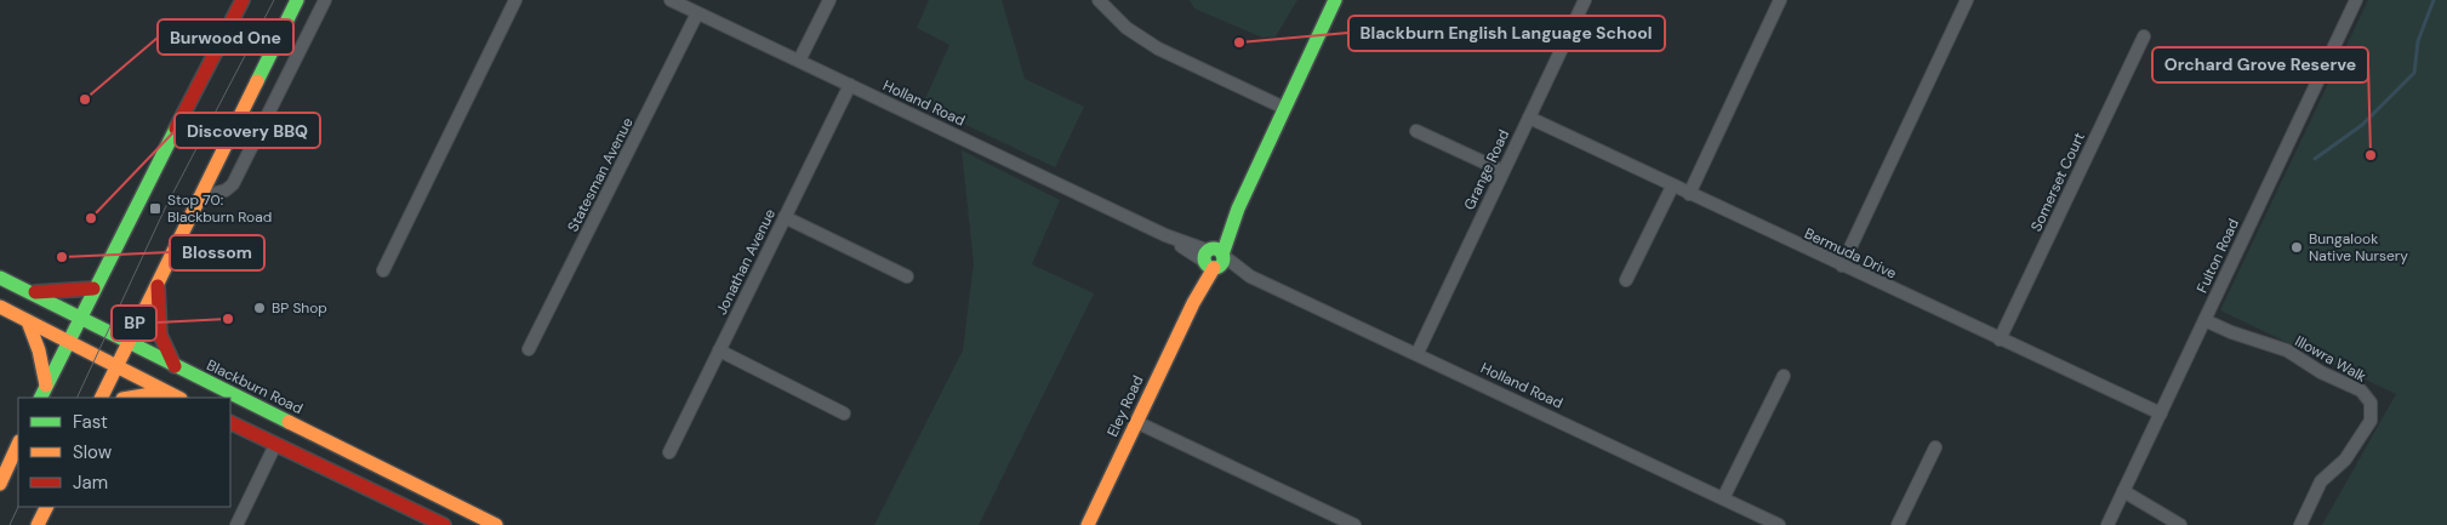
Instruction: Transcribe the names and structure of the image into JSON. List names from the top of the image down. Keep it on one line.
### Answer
{"streets":{"main road":["Blackburn Road","Eley Road"],"street":["Holland Road","Grange Road","Statesman Avenue","Somerset Court","Bermuda Drive","Fulton Road","Jonathan Avenue","Illowra Walk"]},"crossings":[["Holland Road","Grange Road"],["Holland Road","Statesman Avenue"],["Holland Road","Jonathan Avenue"],["Holland Road","Eley Road"],["Grange Road","Bermuda Drive"],["Somerset Court","Bermuda Drive"],["Bermuda Drive","Fulton Road"],["Fulton Road","Illowra Walk"]],"places":{"other":["Blackburn English Language School","Burwood One","Orchard Grove Reserve","Discovery BBQ","Bungalook Native Nursery","Blossom","BP Shop","BP"],"transit":["Stop 70: Blackburn Road"]},"legend":["Fast","Slow","Jam"]}
